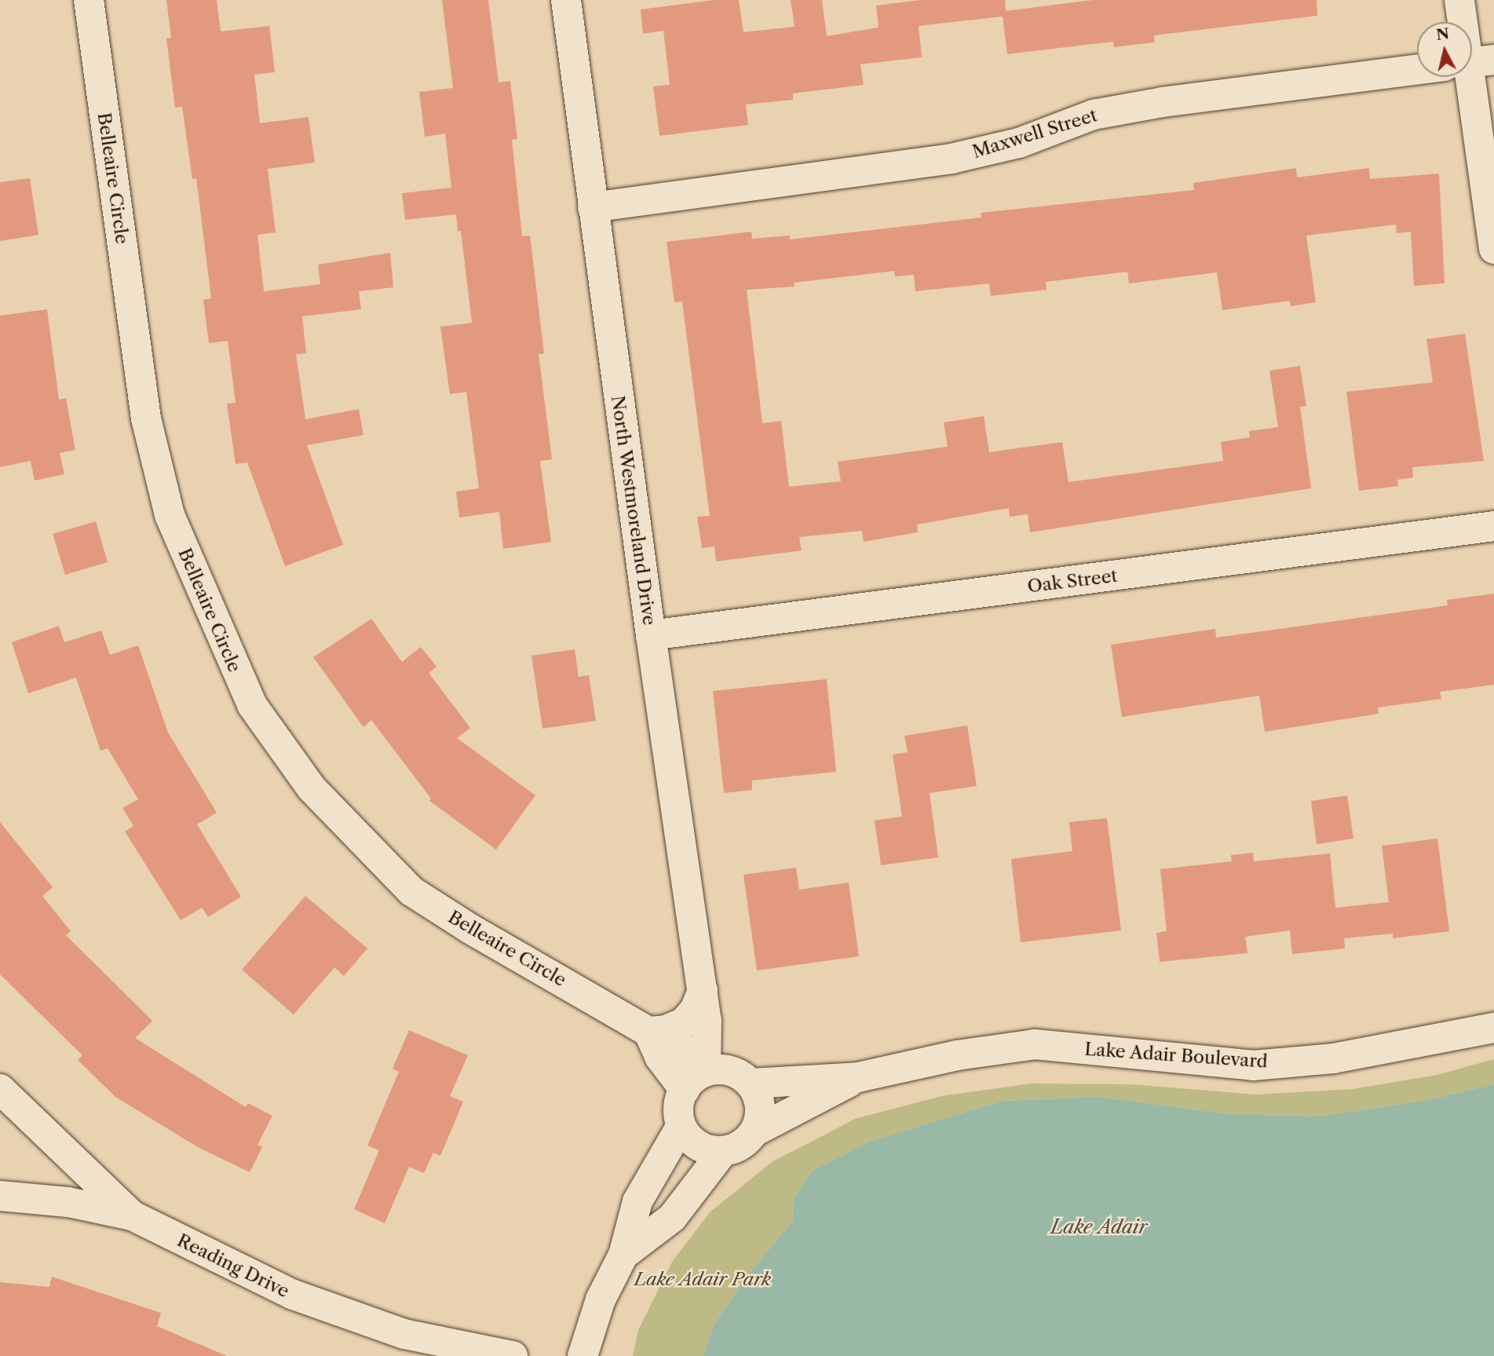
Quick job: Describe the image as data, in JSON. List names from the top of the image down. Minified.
{"streets":{"street":["Maxwell Street","Belleaire Circle","North Westmoreland Drive","Oak Street","Lake Adair Boulevard","Reading Drive"]},"crossings":[["Maxwell Street","North Westmoreland Drive"],["North Westmoreland Drive","Oak Street"],["North Westmoreland Drive","Lake Adair Boulevard"]],"water":["Lake Adair"],"parks":["Lake Adair Park"],"north":"top"}
